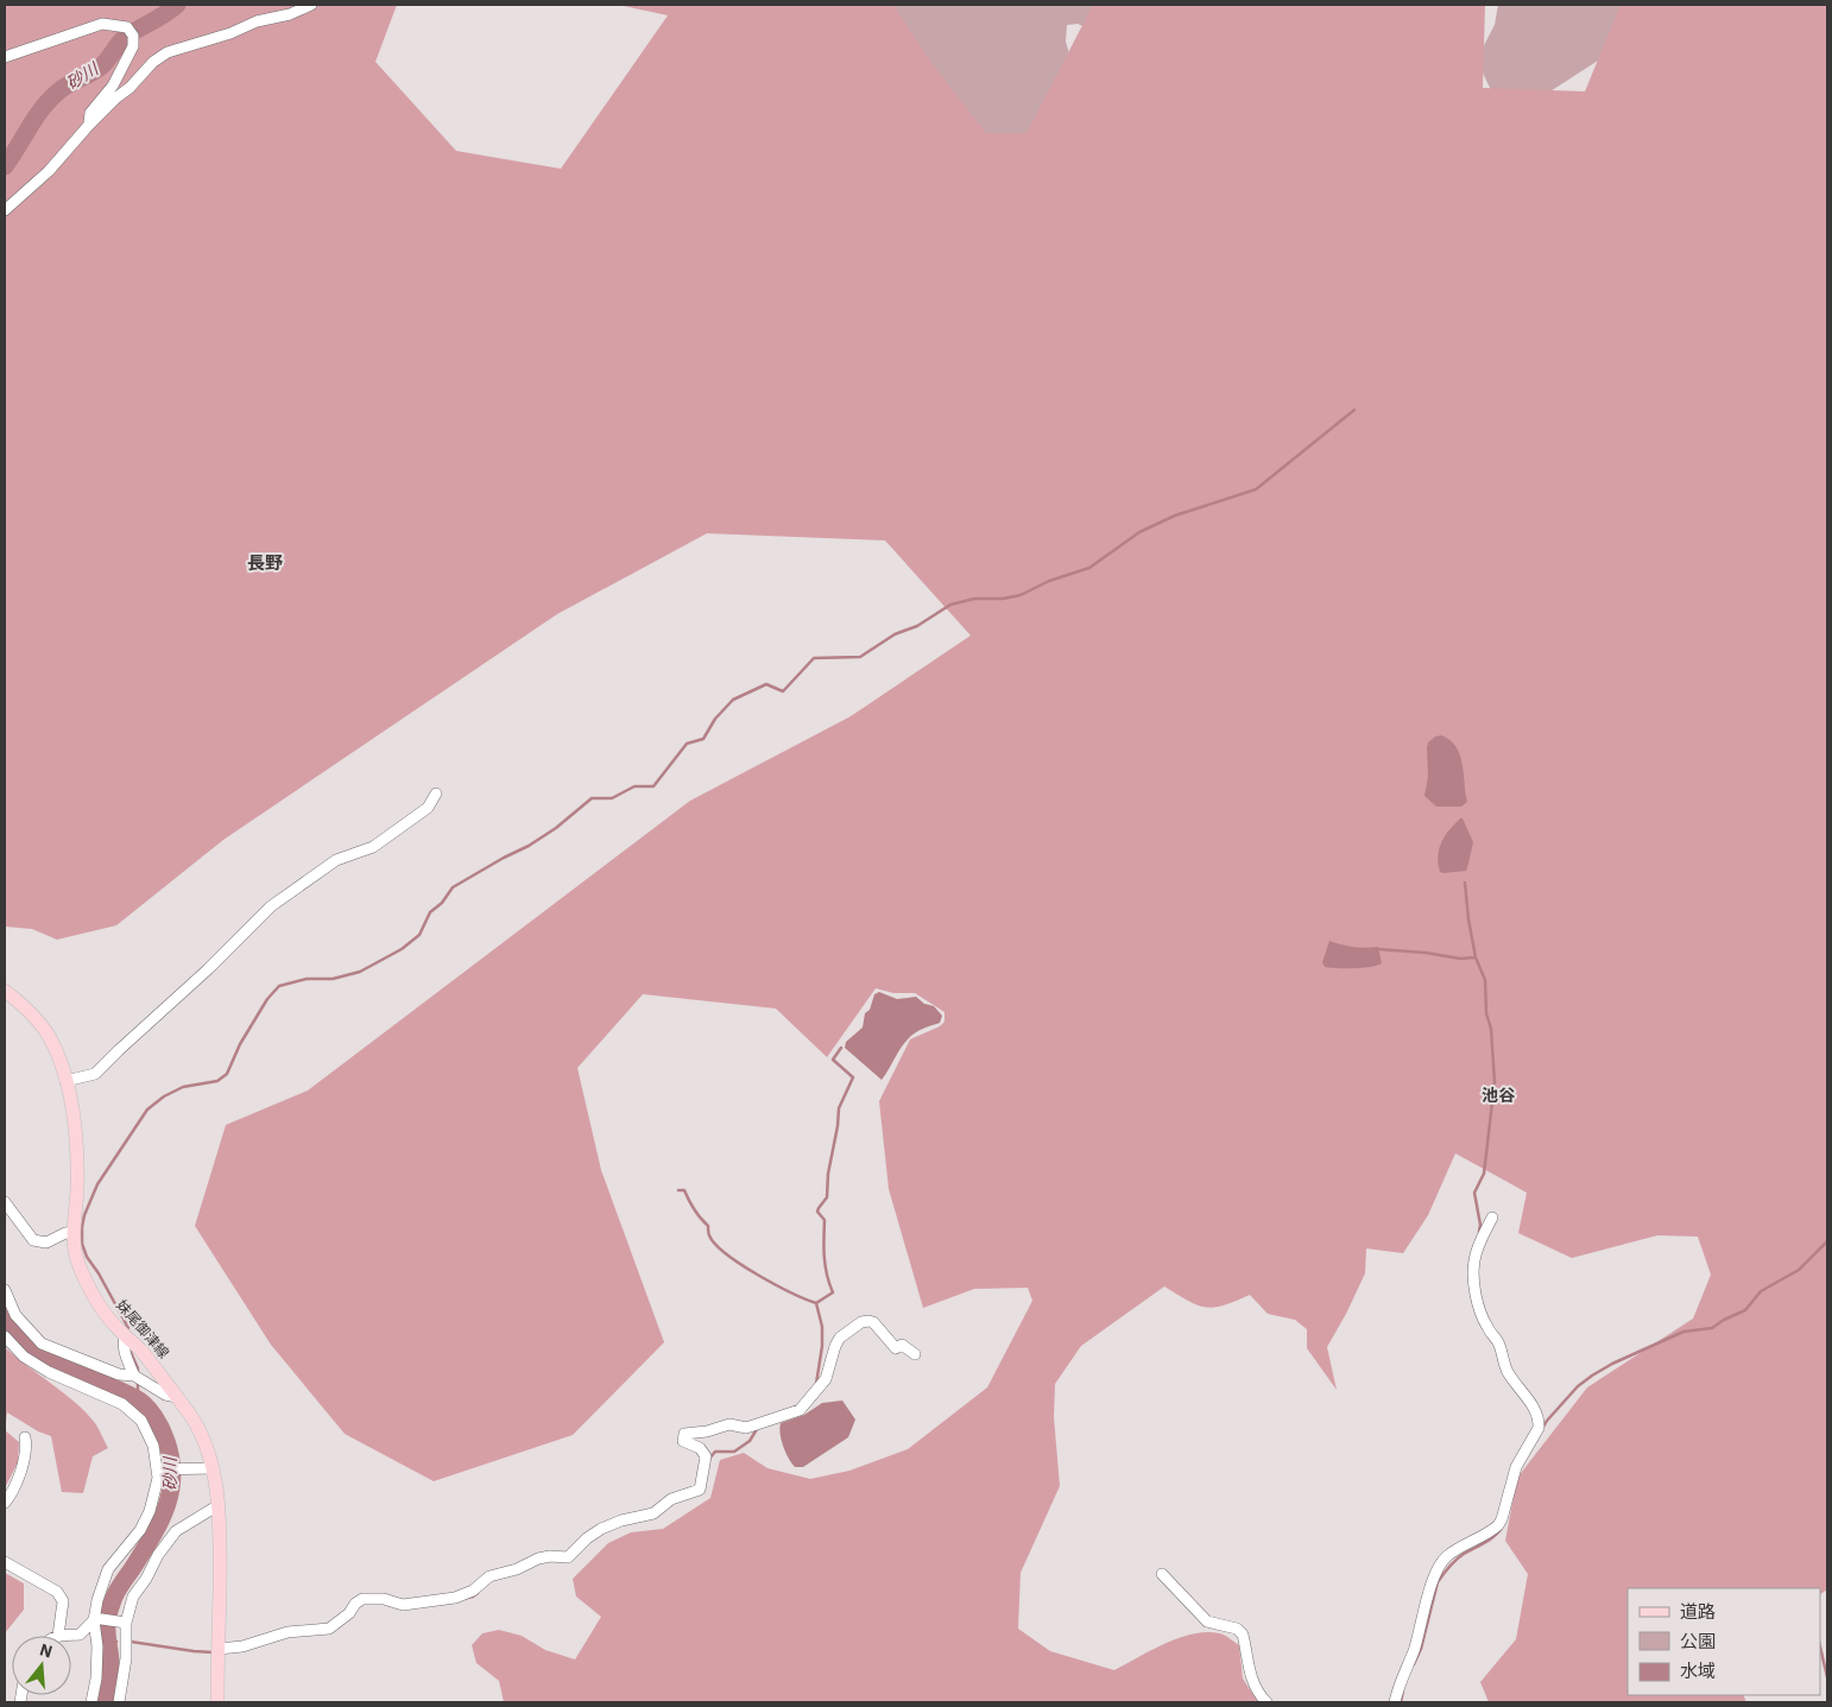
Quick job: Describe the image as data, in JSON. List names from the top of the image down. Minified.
{"streets":{"main road":["妹尾御津線"]},"districts":["長野","池谷"],"water":["砂川"],"legend":["道路","公園","水域"],"north":"top"}
